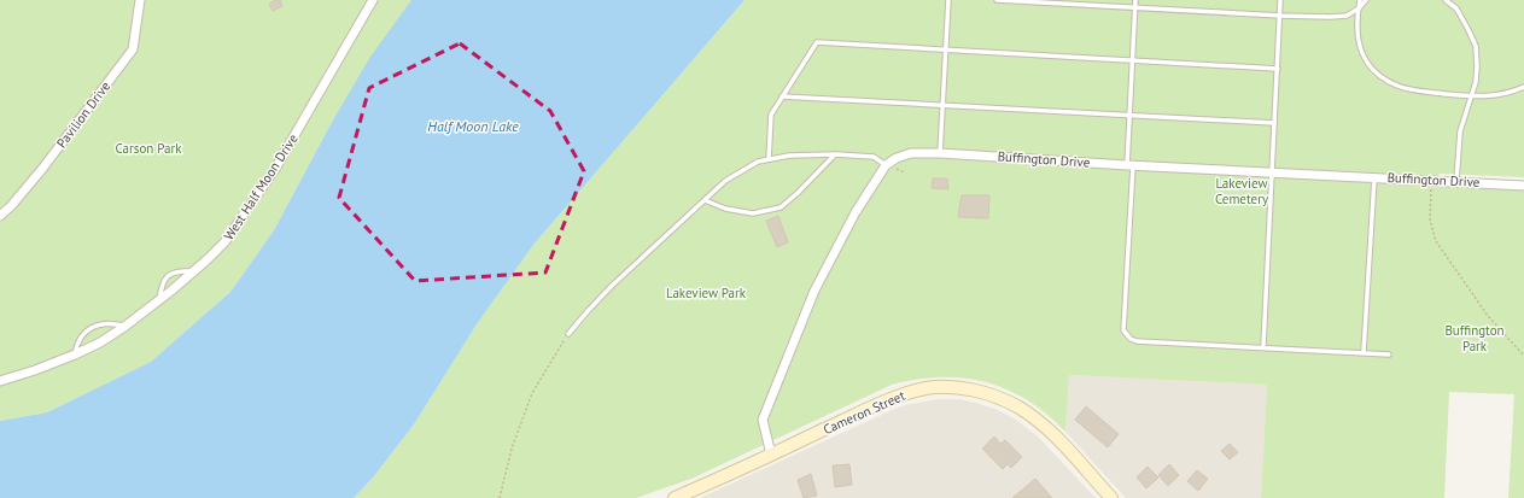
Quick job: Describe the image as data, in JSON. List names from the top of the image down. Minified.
{"streets":{"main road":["Cameron Street"],"street":["Pavilion Drive","Buffington Drive","West Half Moon Drive"]},"crossings":[["Buffington Drive","Cameron Street"]],"water":["Half Moon Lake"],"parks":["Carson Park","Lakeview Cemetery","Lakeview Park","Buffington Park"]}
